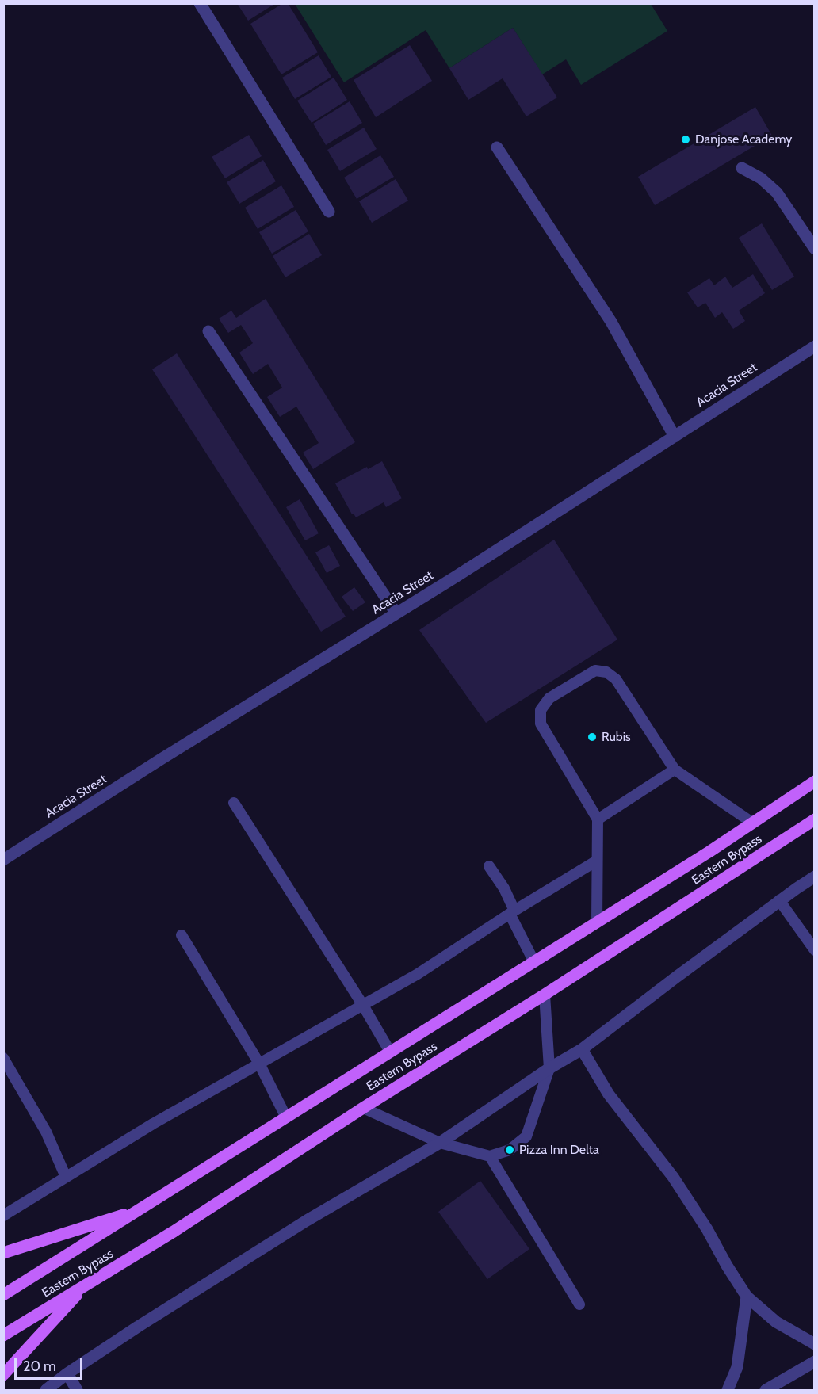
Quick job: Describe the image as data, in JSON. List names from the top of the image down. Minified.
{"streets":{"main road":["Eastern Bypass"],"street":["Acacia Street"]},"places":["Danjose Academy","Rubis","Pizza Inn Delta"],"scale_bar":"20 m"}
